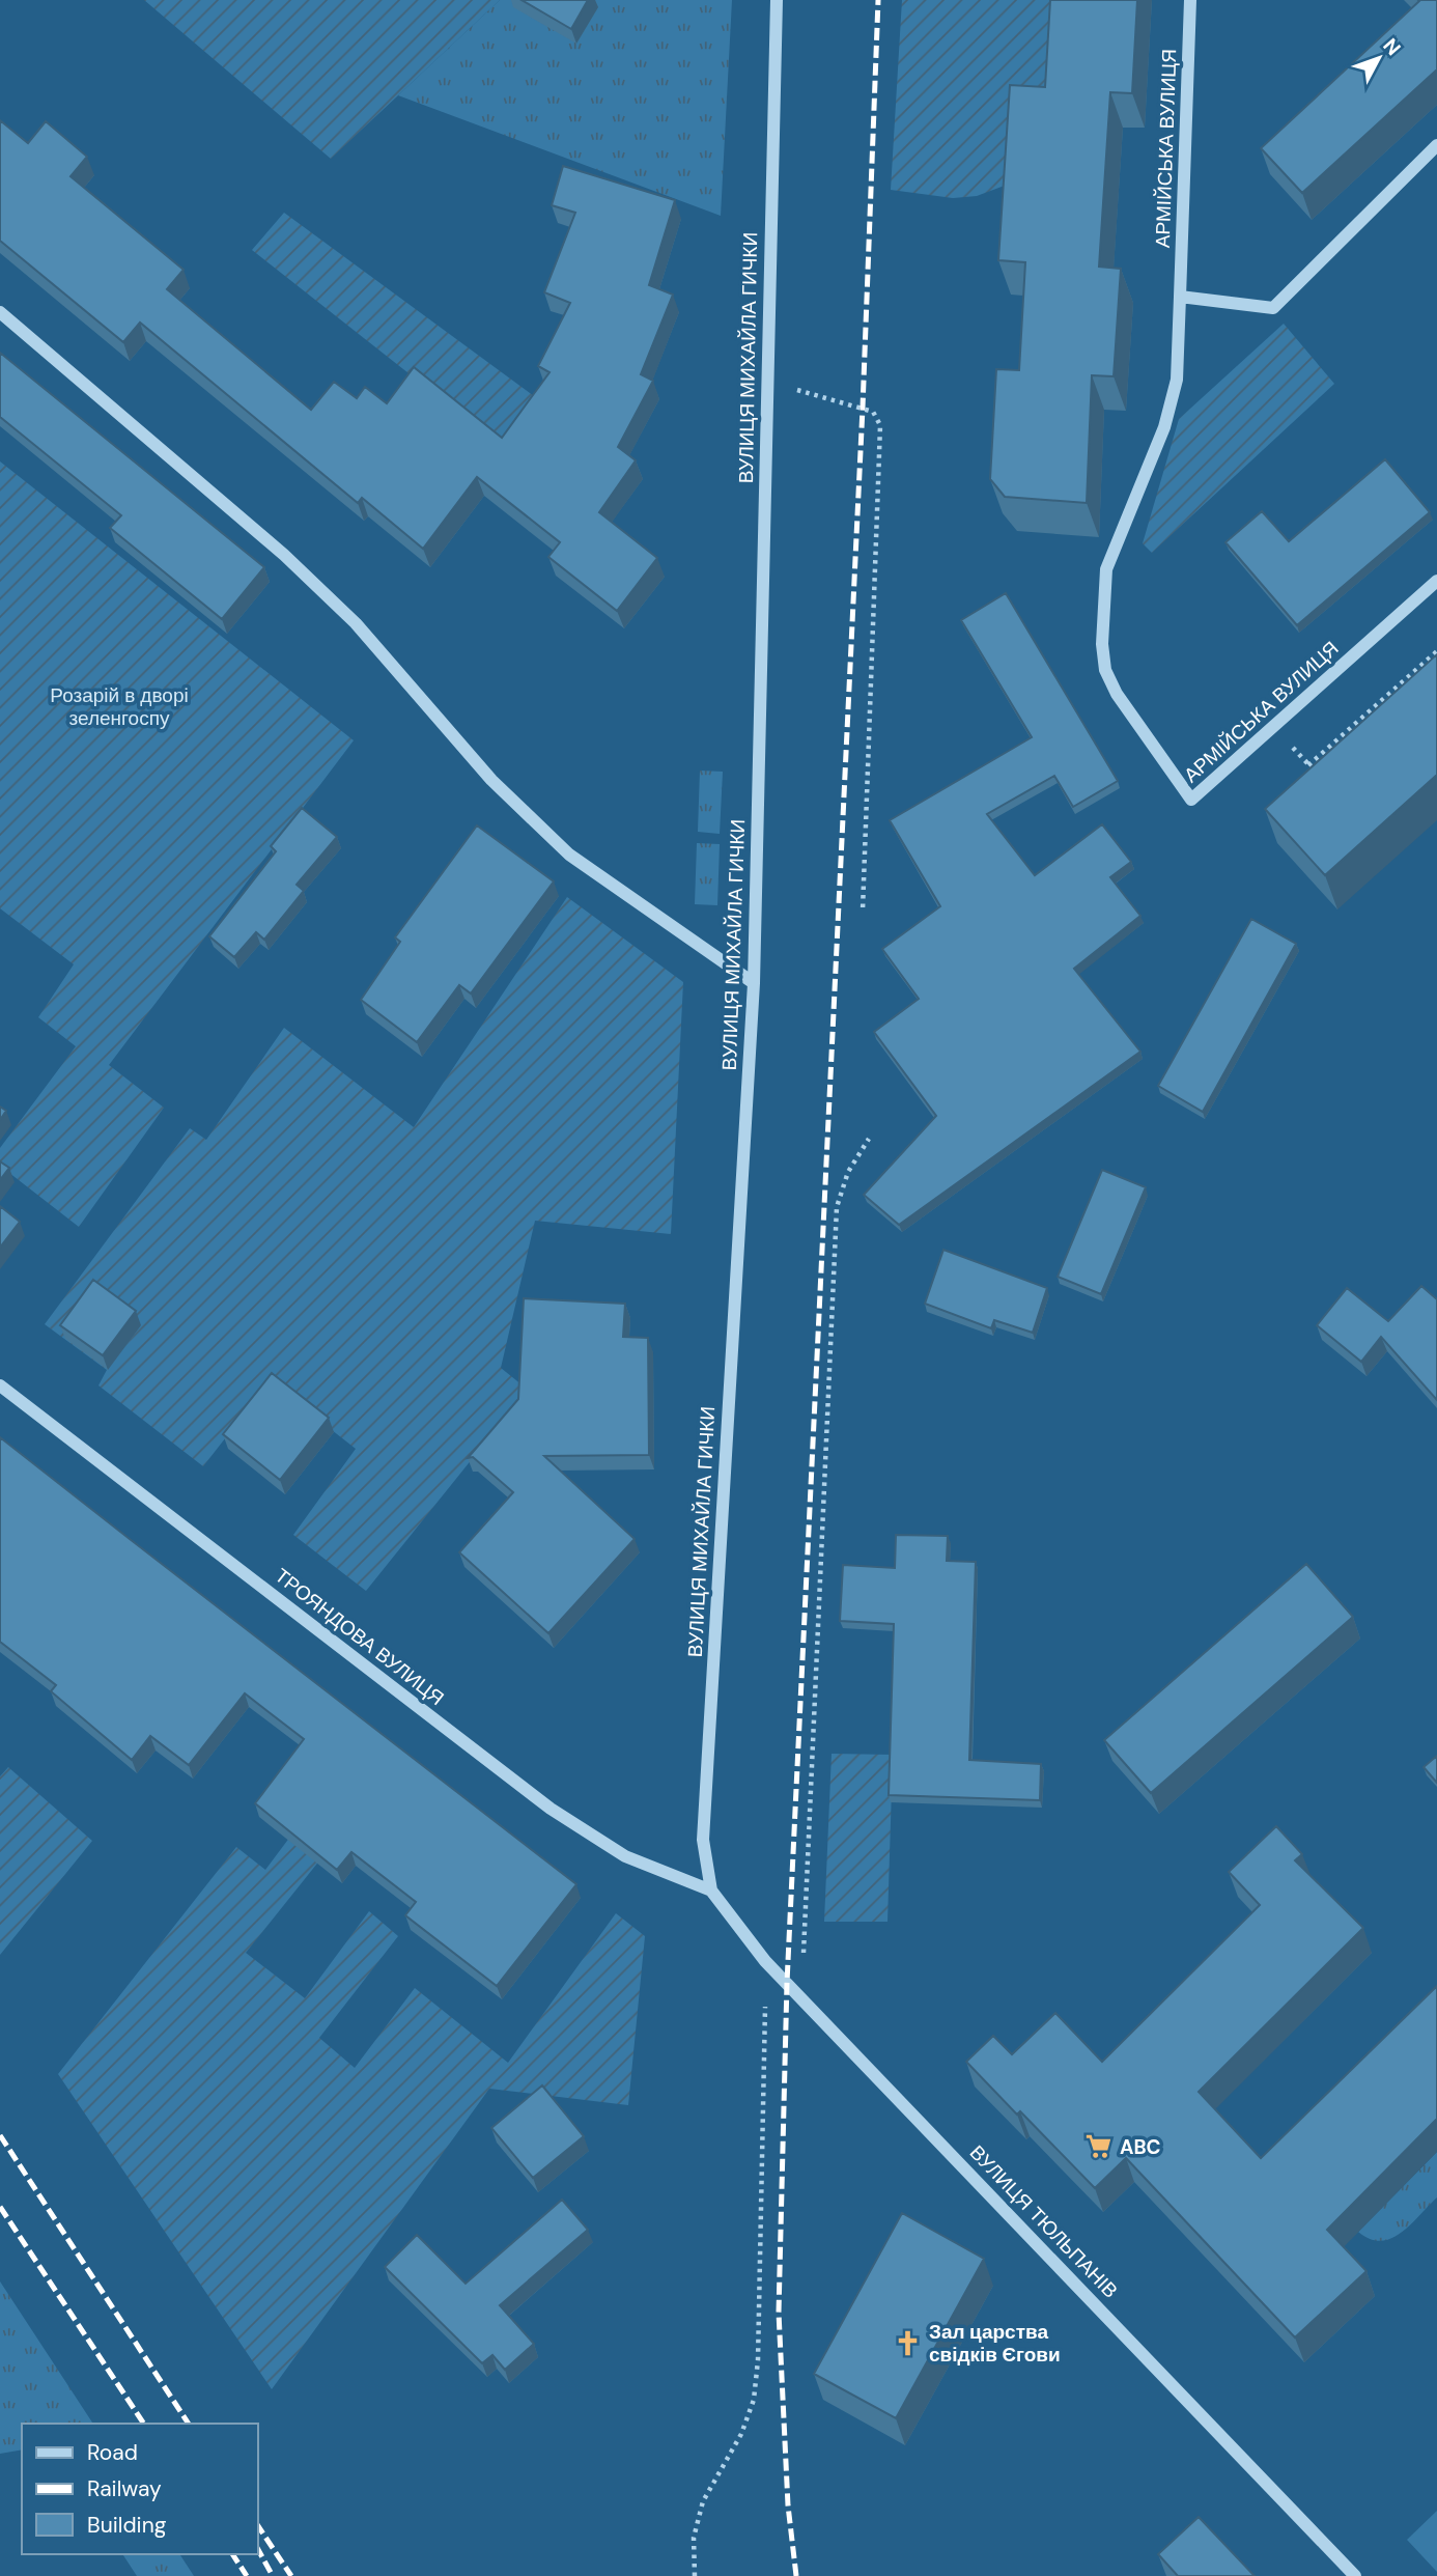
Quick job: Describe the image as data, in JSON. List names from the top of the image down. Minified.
{"streets":{"street":["АРМІЙСЬКА ВУЛИЦЯ","ВУЛИЦЯ МИХАЙЛА ГИЧКИ","ТРОЯНДОВА ВУЛИЦЯ","ВУЛИЦЯ ТЮЛЬПАНІВ"]},"crossings":[["ВУЛИЦЯ МИХАЙЛА ГИЧКИ","ТРОЯНДОВА ВУЛИЦЯ"],["ВУЛИЦЯ МИХАЙЛА ГИЧКИ","ВУЛИЦЯ ТЮЛЬПАНІВ"],["ТРОЯНДОВА ВУЛИЦЯ","ВУЛИЦЯ ТЮЛЬПАНІВ"]],"parks":["Розарій в дворі зеленгоспу"],"places":{"supermarket":["ABC"],"church":["Зал царства свідків Єгови"]},"legend":["Road","Railway","Building"],"north":"top right"}
